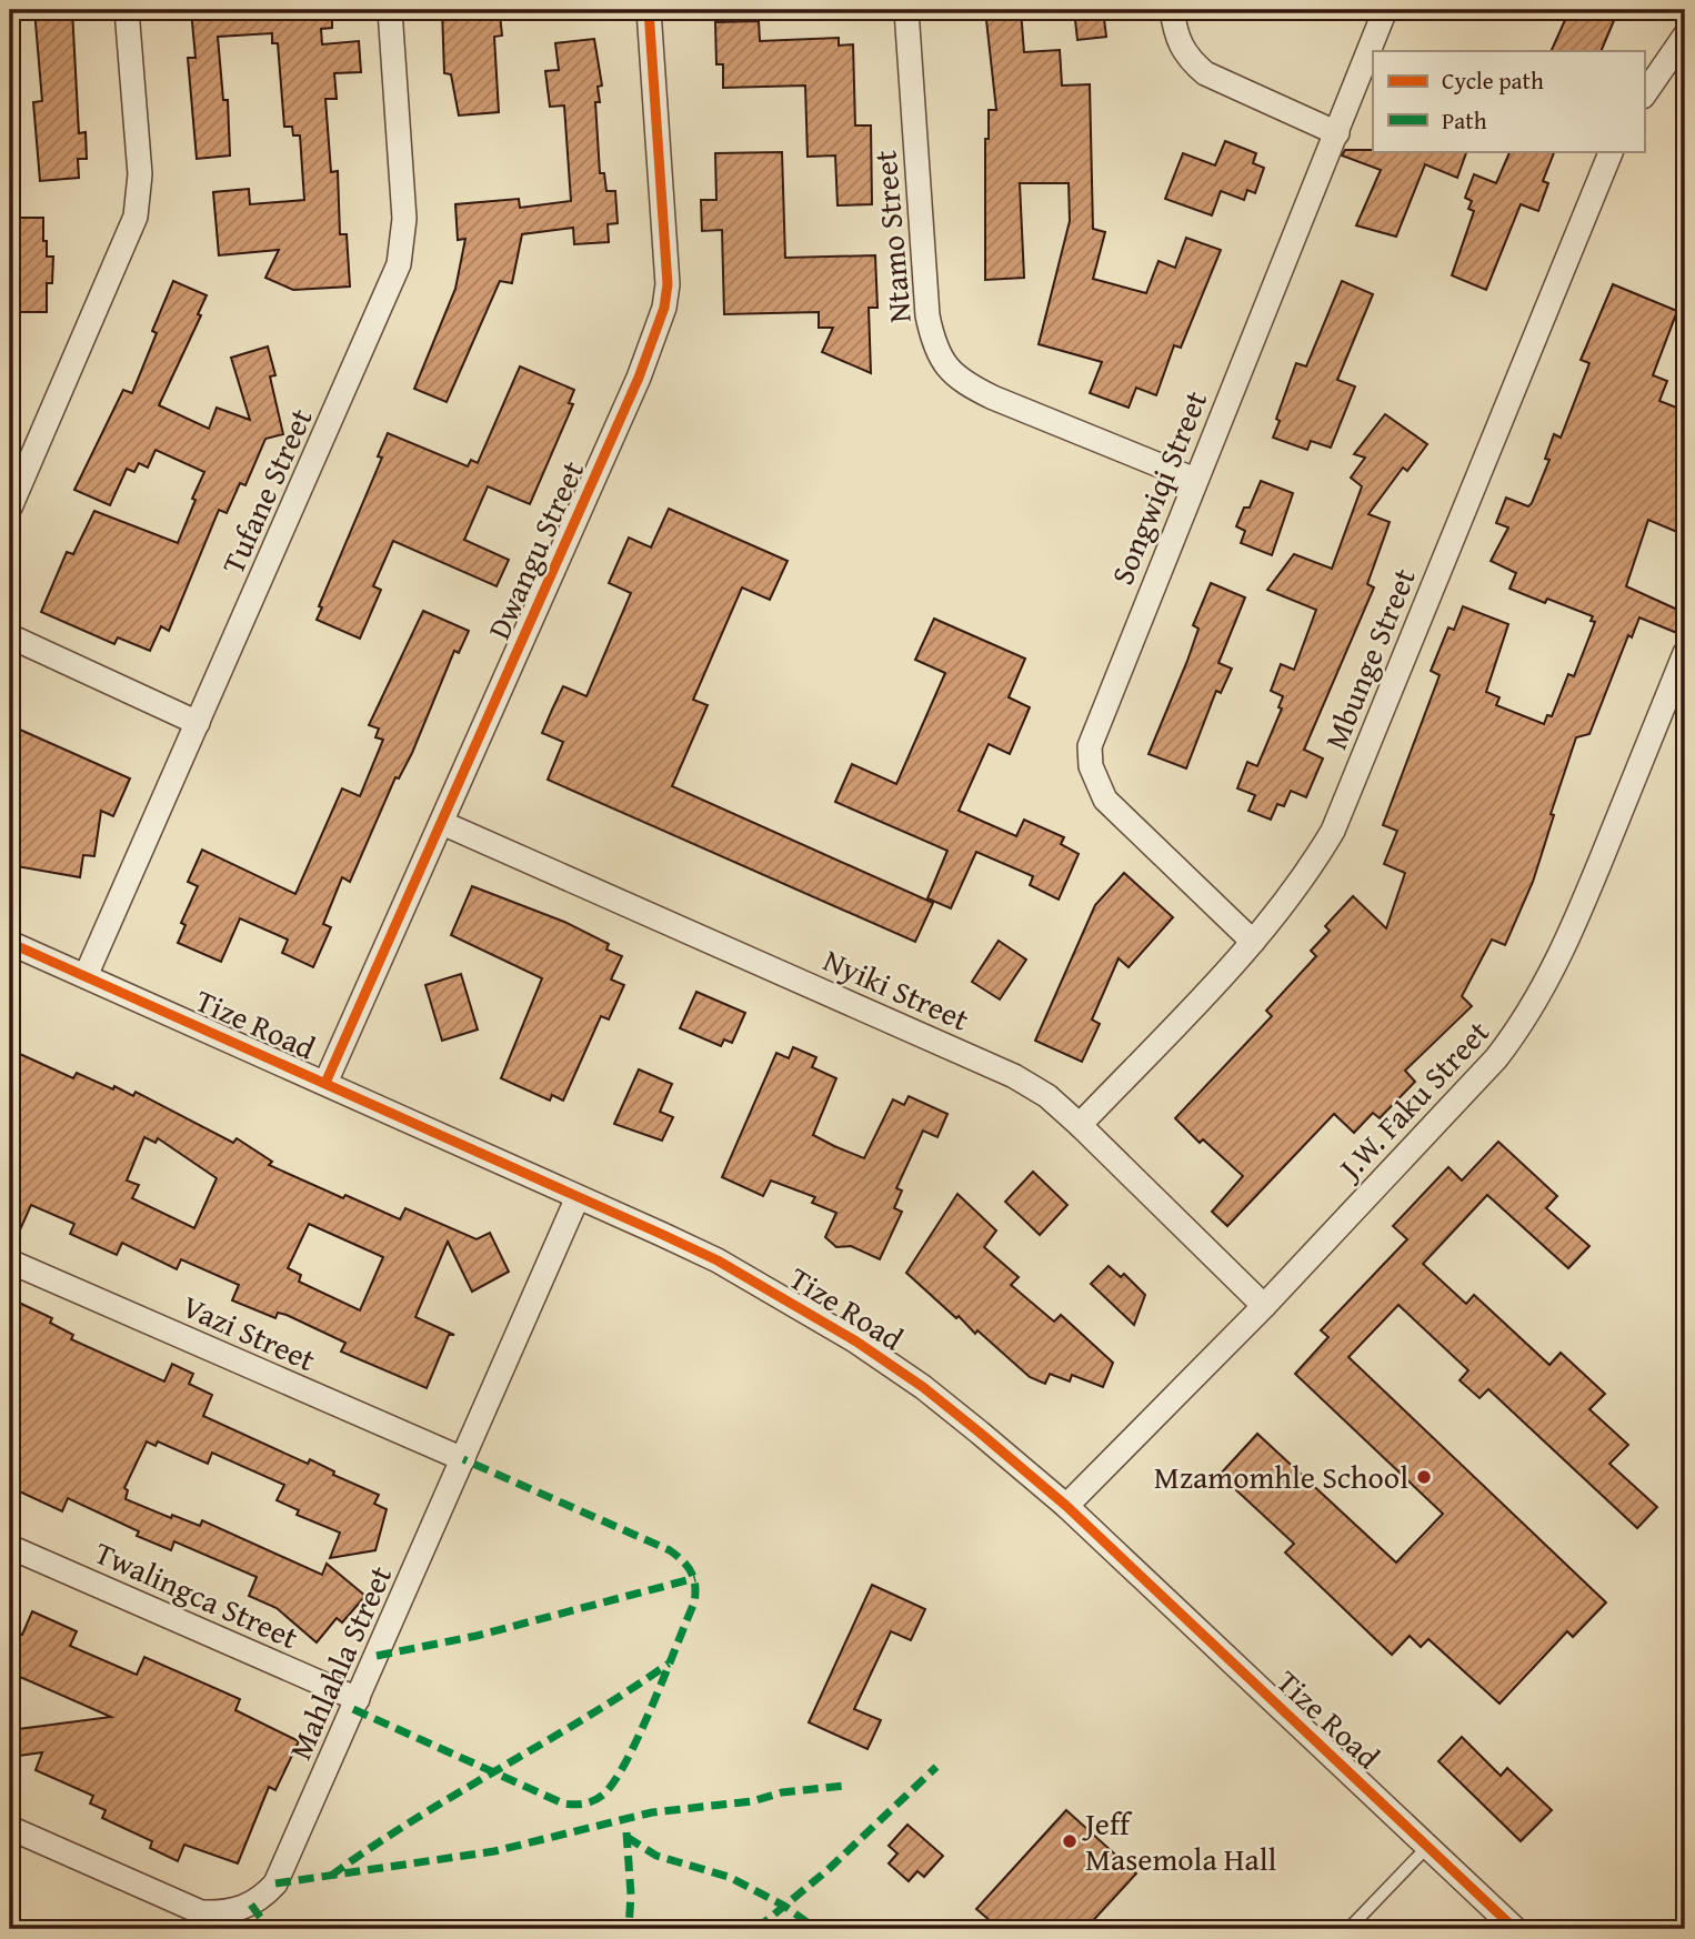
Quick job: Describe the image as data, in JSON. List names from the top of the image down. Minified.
{"streets":{"street":["Ntamo Street","Songwiqi Street","Tufane Street","Dwangu Street","Mbunge Street","Nyiki Street","Tize Road","J.W. Faku Street","Vazi Street","Twalingca Street","Mahlahla Street"]},"crossings":[["Ntamo Street","Songwiqi Street"],["Songwiqi Street","Mbunge Street"],["Tufane Street","Tize Road"],["Dwangu Street","Nyiki Street"],["Dwangu Street","Tize Road"],["Mbunge Street","Nyiki Street"],["Nyiki Street","J.W. Faku Street"],["Tize Road","J.W. Faku Street"],["Tize Road","Mahlahla Street"],["Vazi Street","Mahlahla Street"],["Twalingca Street","Mahlahla Street"]],"places":["Mzamomhle School","Jeff Masemola Hall"],"legend":["Cycle path","Path"]}
